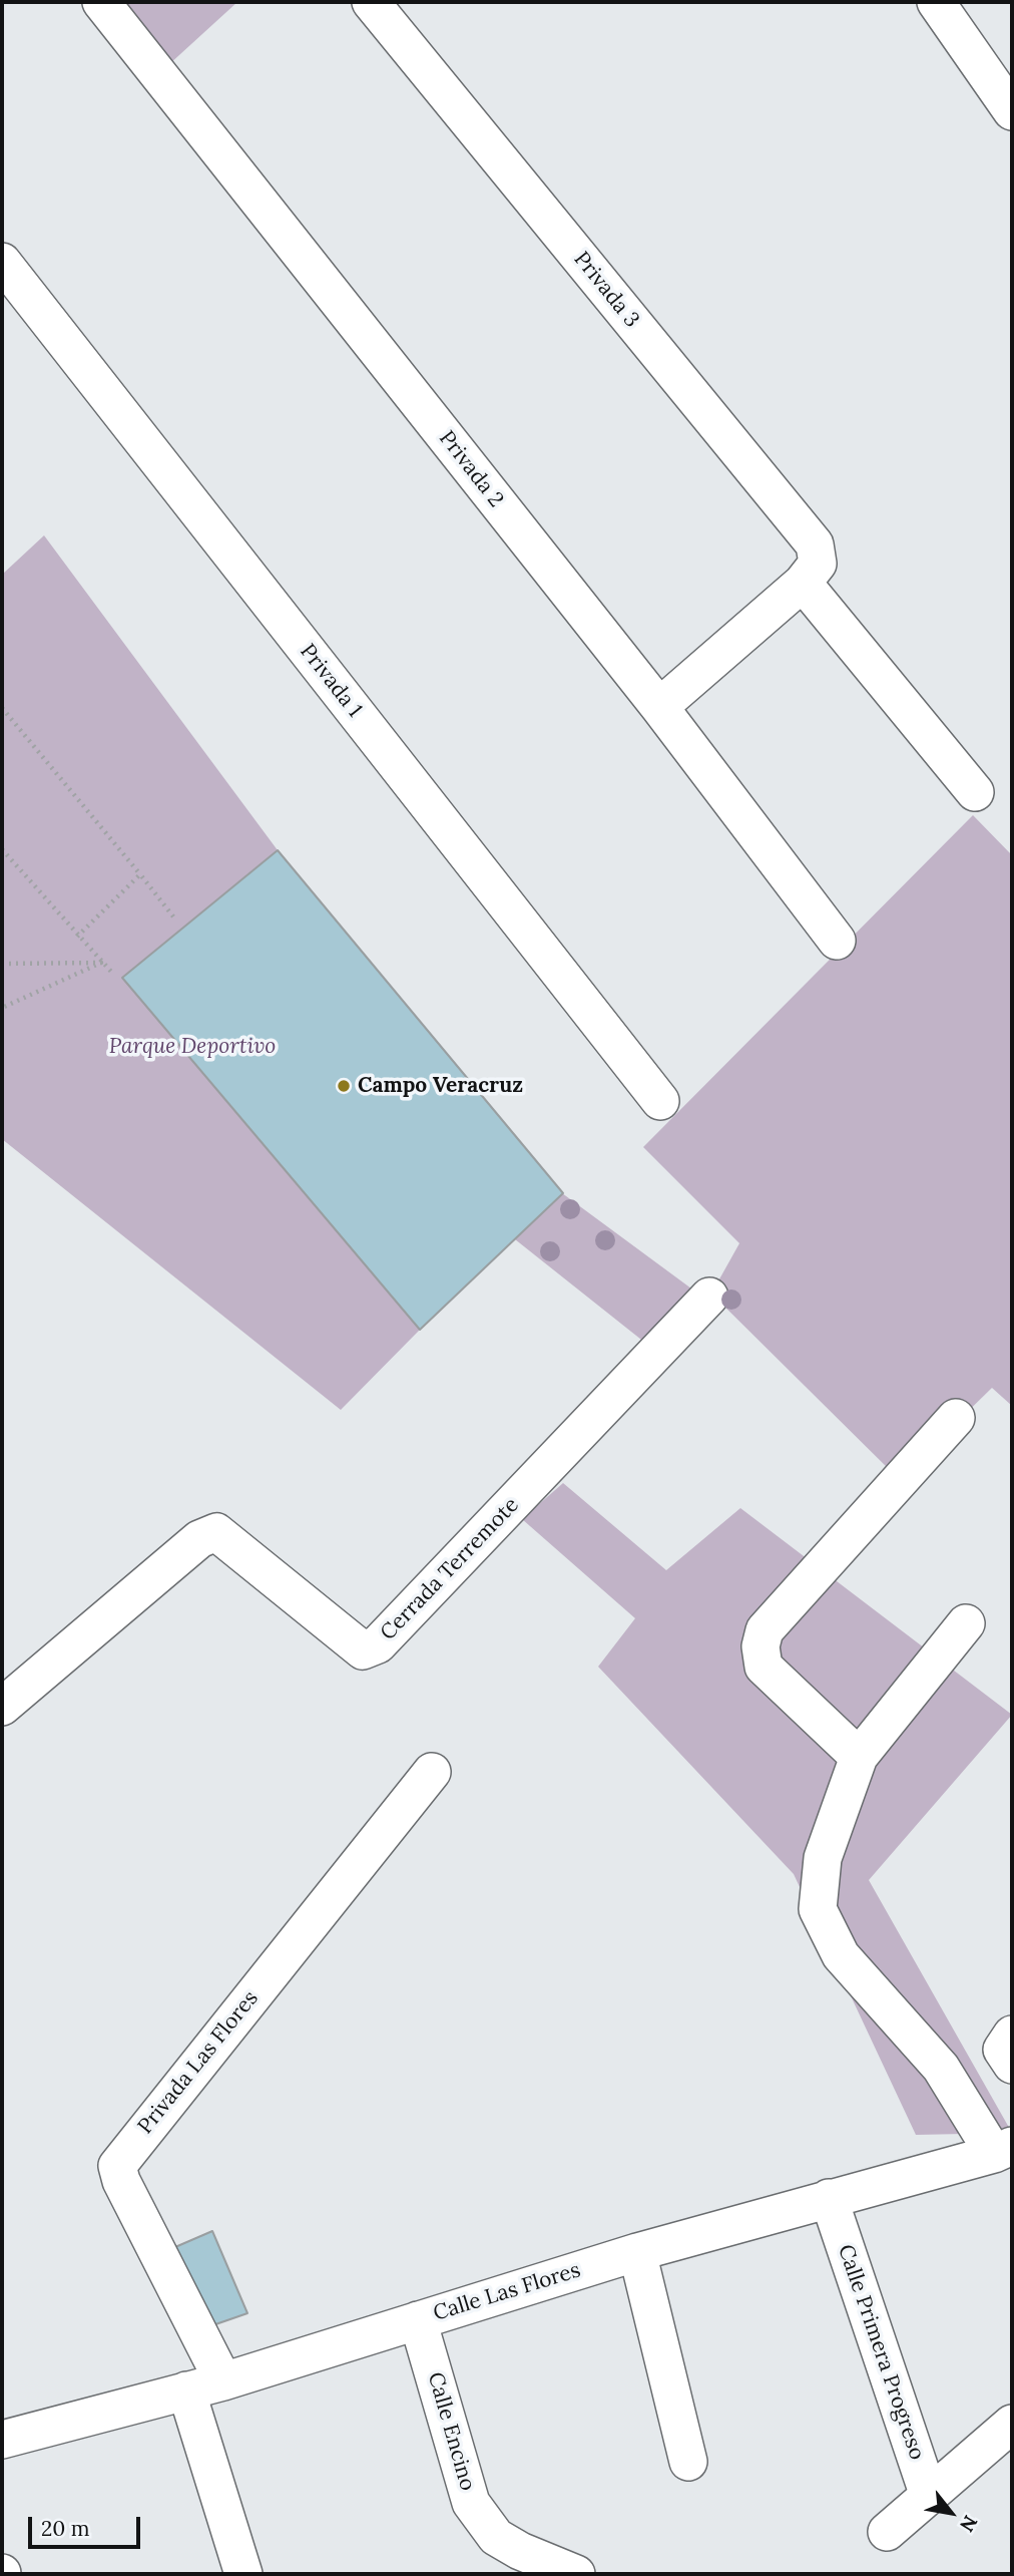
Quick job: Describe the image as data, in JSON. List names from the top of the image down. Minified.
{"streets":{"street":["Privada 3","Privada 2","Privada 1","Cerrada Terremote","Privada Las Flores","Calle Las Flores","Calle Primera Progreso","Calle Encino"]},"crossings":[["Privada 3","Privada 2"],["Privada Las Flores","Calle Las Flores"],["Calle Las Flores","Calle Primera Progreso"],["Calle Las Flores","Calle Encino"]],"parks":["Parque Deportivo"],"places":["Campo Veracruz"],"scale_bar":"20 m","north":"bottom right"}
